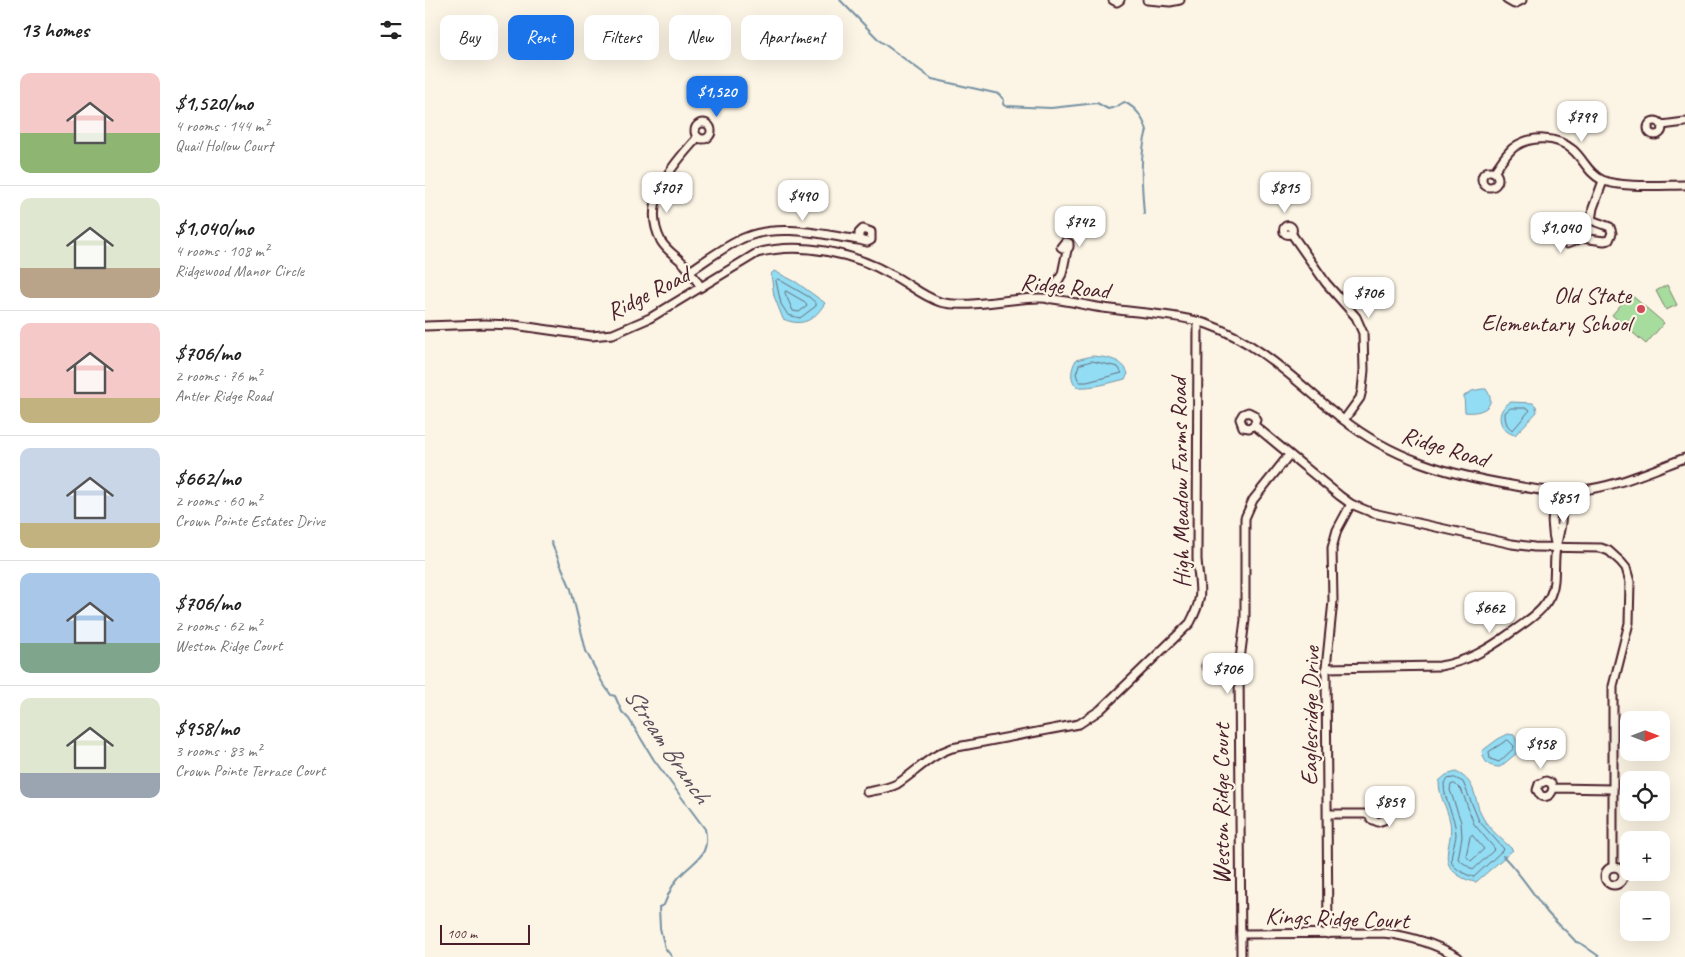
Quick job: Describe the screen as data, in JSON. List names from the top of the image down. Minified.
{"streets":{"street":["Ridge Road","High Meadow Farms Road","Eaglesridge Drive","Weston Ridge Court","Kings Ridge Court"]},"crossings":[["Ridge Road","High Meadow Farms Road"],["Eaglesridge Drive","Kings Ridge Court"],["Weston Ridge Court","Kings Ridge Court"]],"water":["Stream Branch"],"places":["Old State Elementary School"],"scale_bar":"100 m","north":"right","page":{"heading":"13 homes","chip":["Buy","Rent","Filters","New","Apartment"],"list":[{"name":"$1,520/mo","note":"4 rooms · 144 m² · Quail Hollow Court"},{"name":"$1,040/mo","note":"4 rooms · 108 m² · Ridgewood Manor Circle"},{"name":"$706/mo","note":"2 rooms · 76 m² · Antler Ridge Road"},{"name":"$662/mo","note":"2 rooms · 60 m² · Crown Pointe Estates Drive"},{"name":"$706/mo","note":"2 rooms · 62 m² · Weston Ridge Court"},{"name":"$958/mo","note":"3 rooms · 83 m² · Crown Pointe Terrace Court"}],"price":["$1,520","$799","$707","$815","$490","$742","$1,040","$706","$851","$662","$706","$958","$859"],"map_buttons":["+","−"],"scale":"100 m"}}
